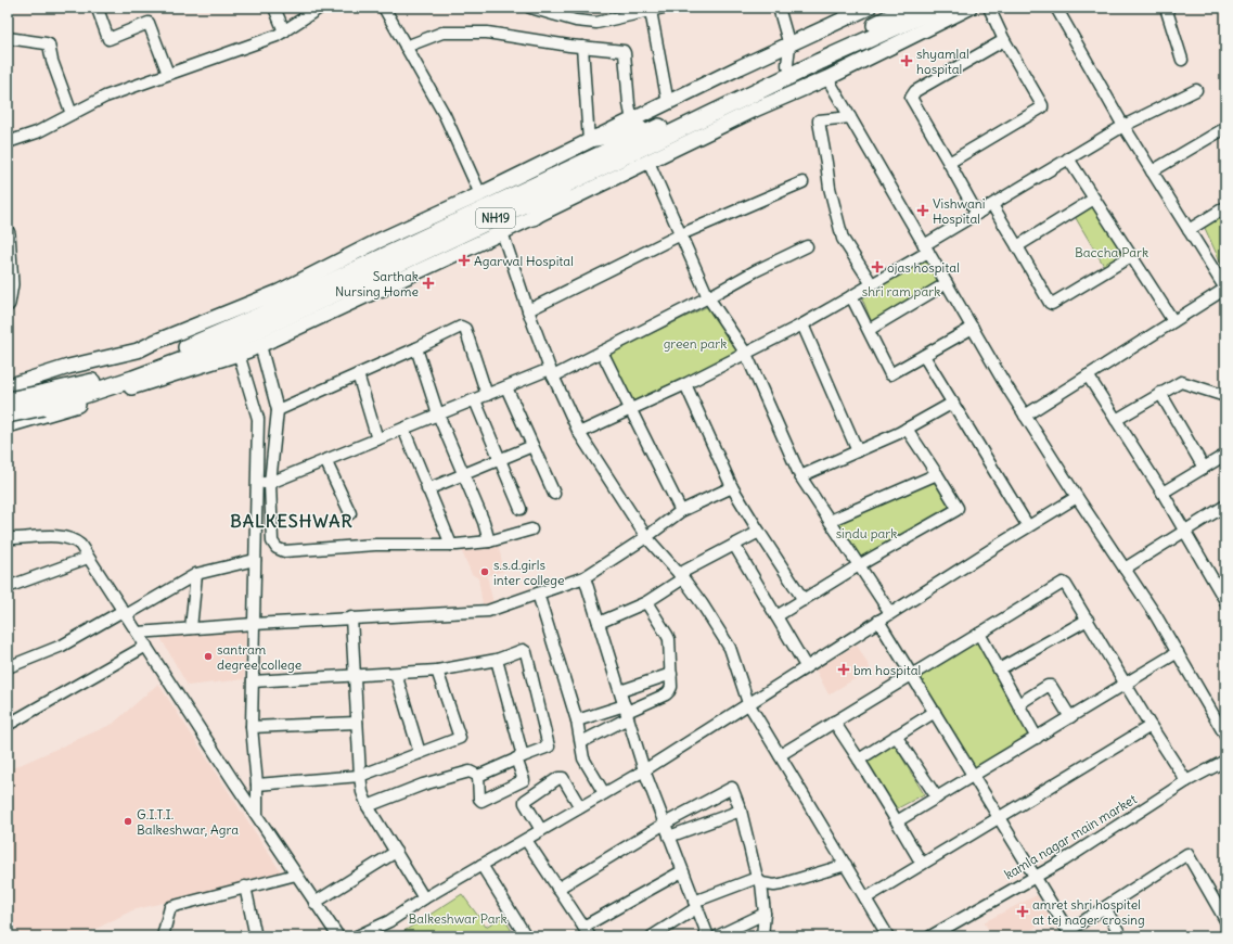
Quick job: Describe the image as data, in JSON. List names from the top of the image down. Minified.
{"streets":{"highway":["NH19"],"street":["kamla nagar main market"]},"districts":["BALKESHWAR"],"parks":["Baccha Park","shri ram park","green park","sindu park","Balkeshwar Park"],"places":{"health":["shyamlal hospital","Vishwani Hospital","Agarwal Hospital","ojas hospital","Sarthak Nursing Home","bm hospital","amret shri hospitel at tej nager crosing"],"other":["s.s.d.girls inter college","santram degree college","G.I.T.I. Balkeshwar, Agra"]}}
